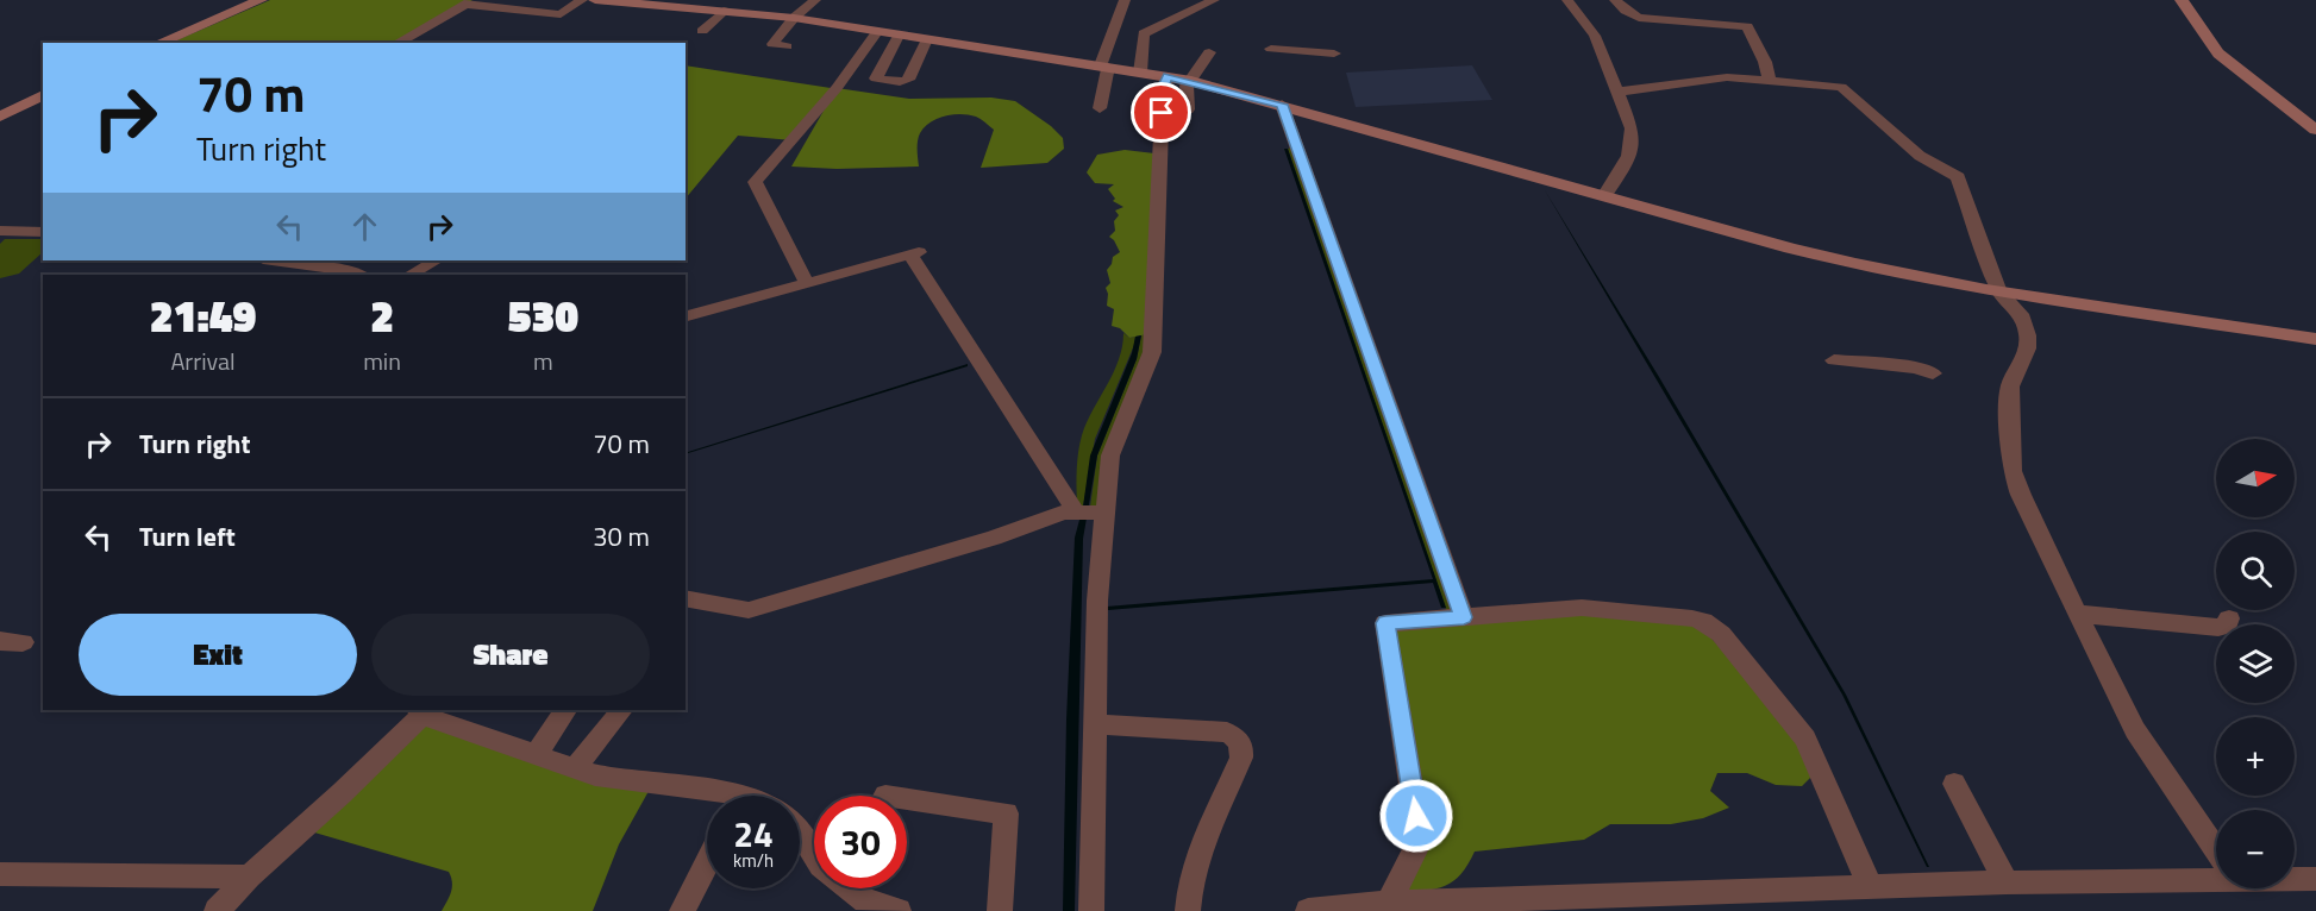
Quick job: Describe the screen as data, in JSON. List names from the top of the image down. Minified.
{"north":"right","page":{"turn":["70 m","Turn right"],"eta":["21:49","Arrival","2","min","530","m"],"list":[{"name":"Turn right","value":"70 m"},{"name":"Turn left","value":"30 m"}],"map_buttons":["+","−"],"buttons":["Exit","Share"],"speed":"24 km/h","limit":"30"}}
